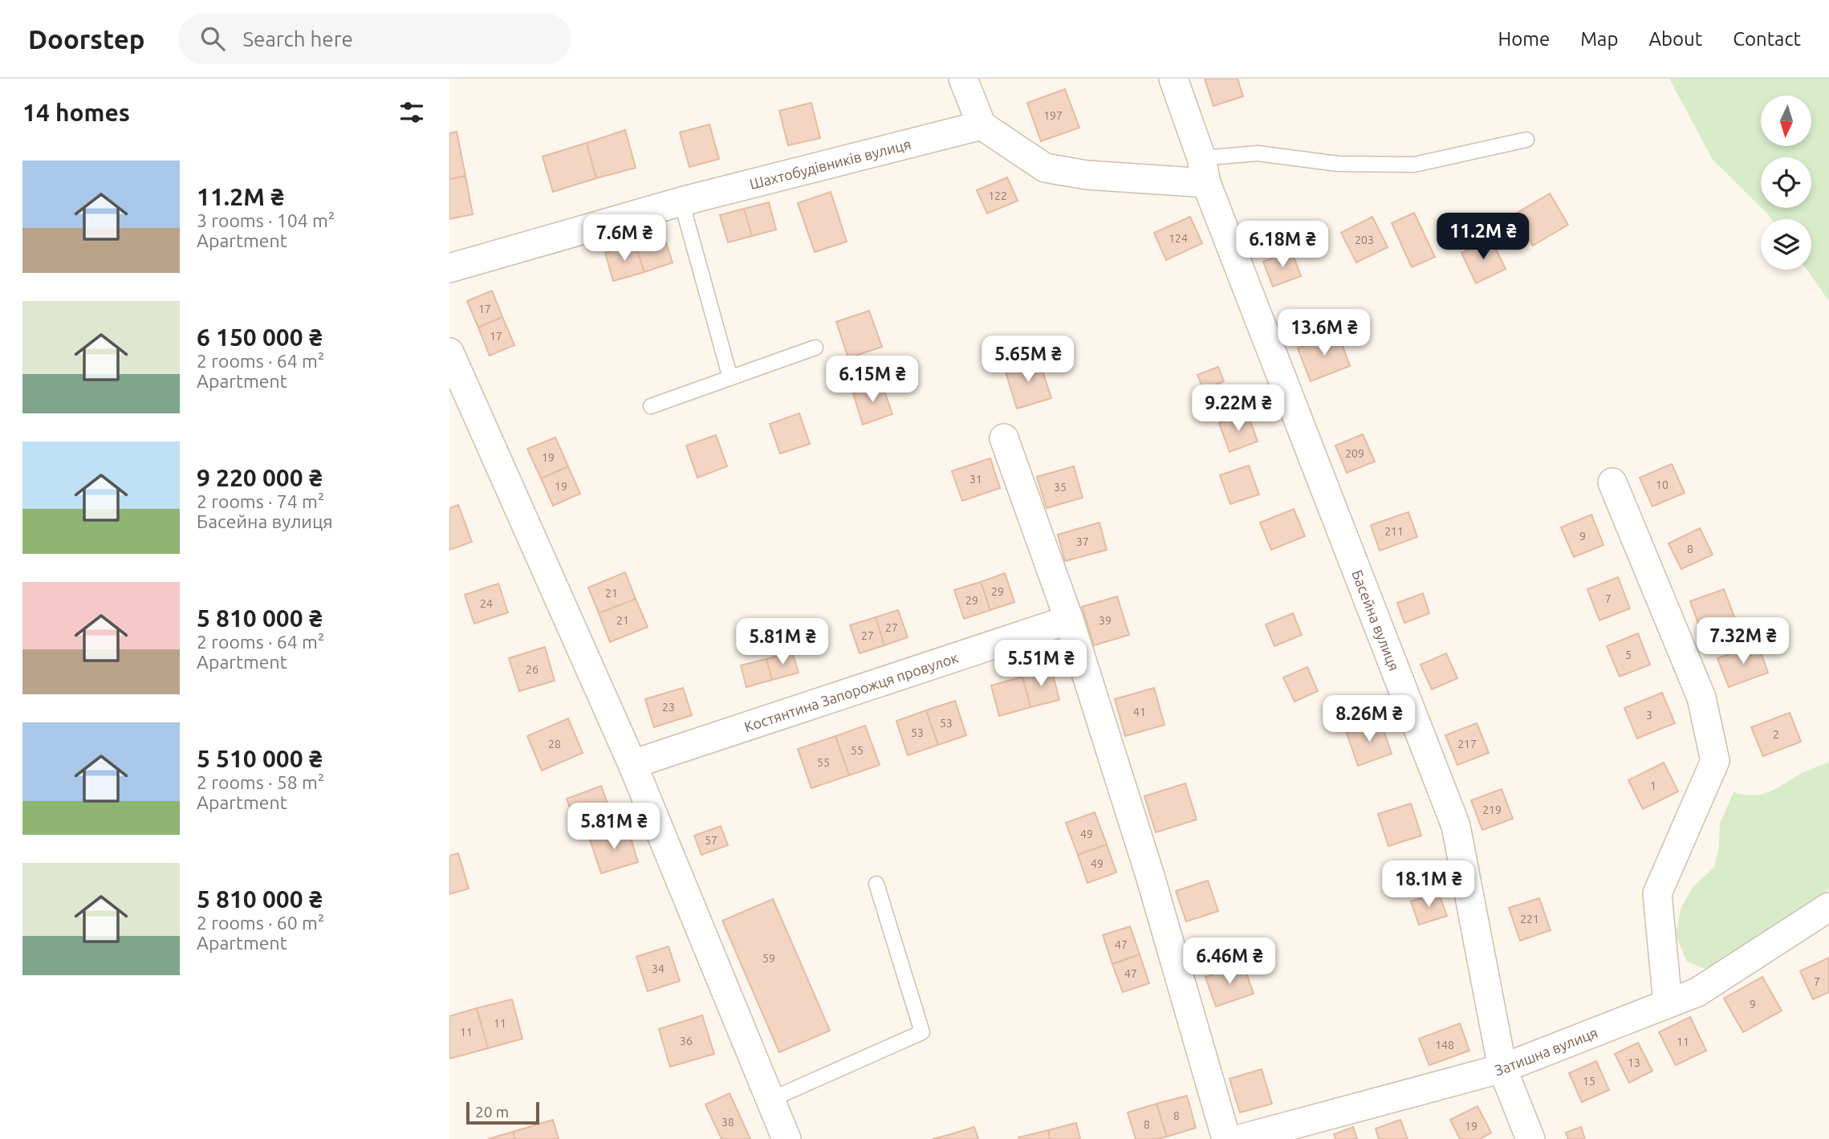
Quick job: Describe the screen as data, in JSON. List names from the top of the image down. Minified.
{"streets":{"street":["Шахтобудівників вулиця","Басейна вулиця","Костянтина Запорожця провулок","Затишна вулиця"]},"crossings":[["Басейна вулиця","Затишна вулиця"]],"house_numbers":["197","122","124","203","17","17","209","19","31","10","19","35","211","9","37","8","29","21","7","29","24","21","39","27","27","5","26","23","41","3","53","53","2","28","217","55","55","1","219","49","57","49","221","47","59","34","47","7","9","11","11","36","11","148","13","15","8","38","8","19"],"scale_bar":"20 m","north":"bottom","page":{"header":"Doorstep","search":"Search here","nav":["Home","Map","About","Contact"],"heading":"14 homes","list":[{"name":"11.2M ₴","note":"3 rooms · 104 m² · Apartment"},{"name":"6 150 000 ₴","note":"2 rooms · 64 m² · Apartment"},{"name":"9 220 000 ₴","note":"2 rooms · 74 m² · Басейна вулиця"},{"name":"5 810 000 ₴","note":"2 rooms · 64 m² · Apartment"},{"name":"5 510 000 ₴","note":"2 rooms · 58 m² · Apartment"},{"name":"5 810 000 ₴","note":"2 rooms · 60 m² · Apartment"}],"price":["11.2M ₴","7.6M ₴","6.18M ₴","13.6M ₴","5.65M ₴","6.15M ₴","9.22M ₴","7.32M ₴","5.81M ₴","5.51M ₴","8.26M ₴","5.81M ₴","18.1M ₴","6.46M ₴"],"scale":"20 m"}}
